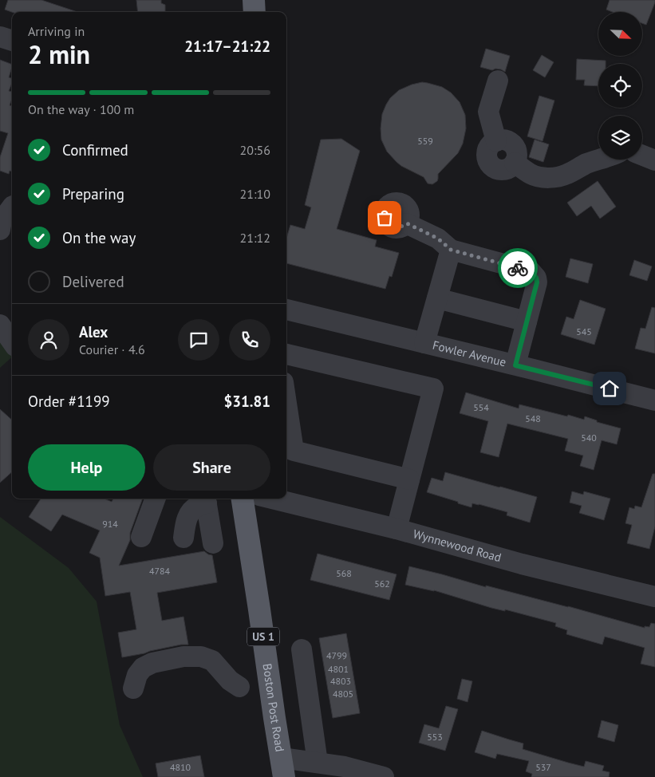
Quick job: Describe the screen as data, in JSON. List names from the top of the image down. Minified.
{"streets":{"main road":["US 1","Boston Post Road"],"street":["Fowler Avenue","Wynnewood Road"]},"house_numbers":["559","545","554","548","540","914","4784","568","562","4799","4801","4803","4805","553","4810","537"],"north":"bottom right","page":{"heading":["2 min","Arriving in","21:17–21:22"],"panel":["Alex","Courier · 4.6","Order #1199","$31.81"],"bar":"On the way · 100 m","list":[["Confirmed","20:56"],["Preparing","21:10"],["On the way","21:12"],"Delivered"],"buttons":["Help","Share"]}}
